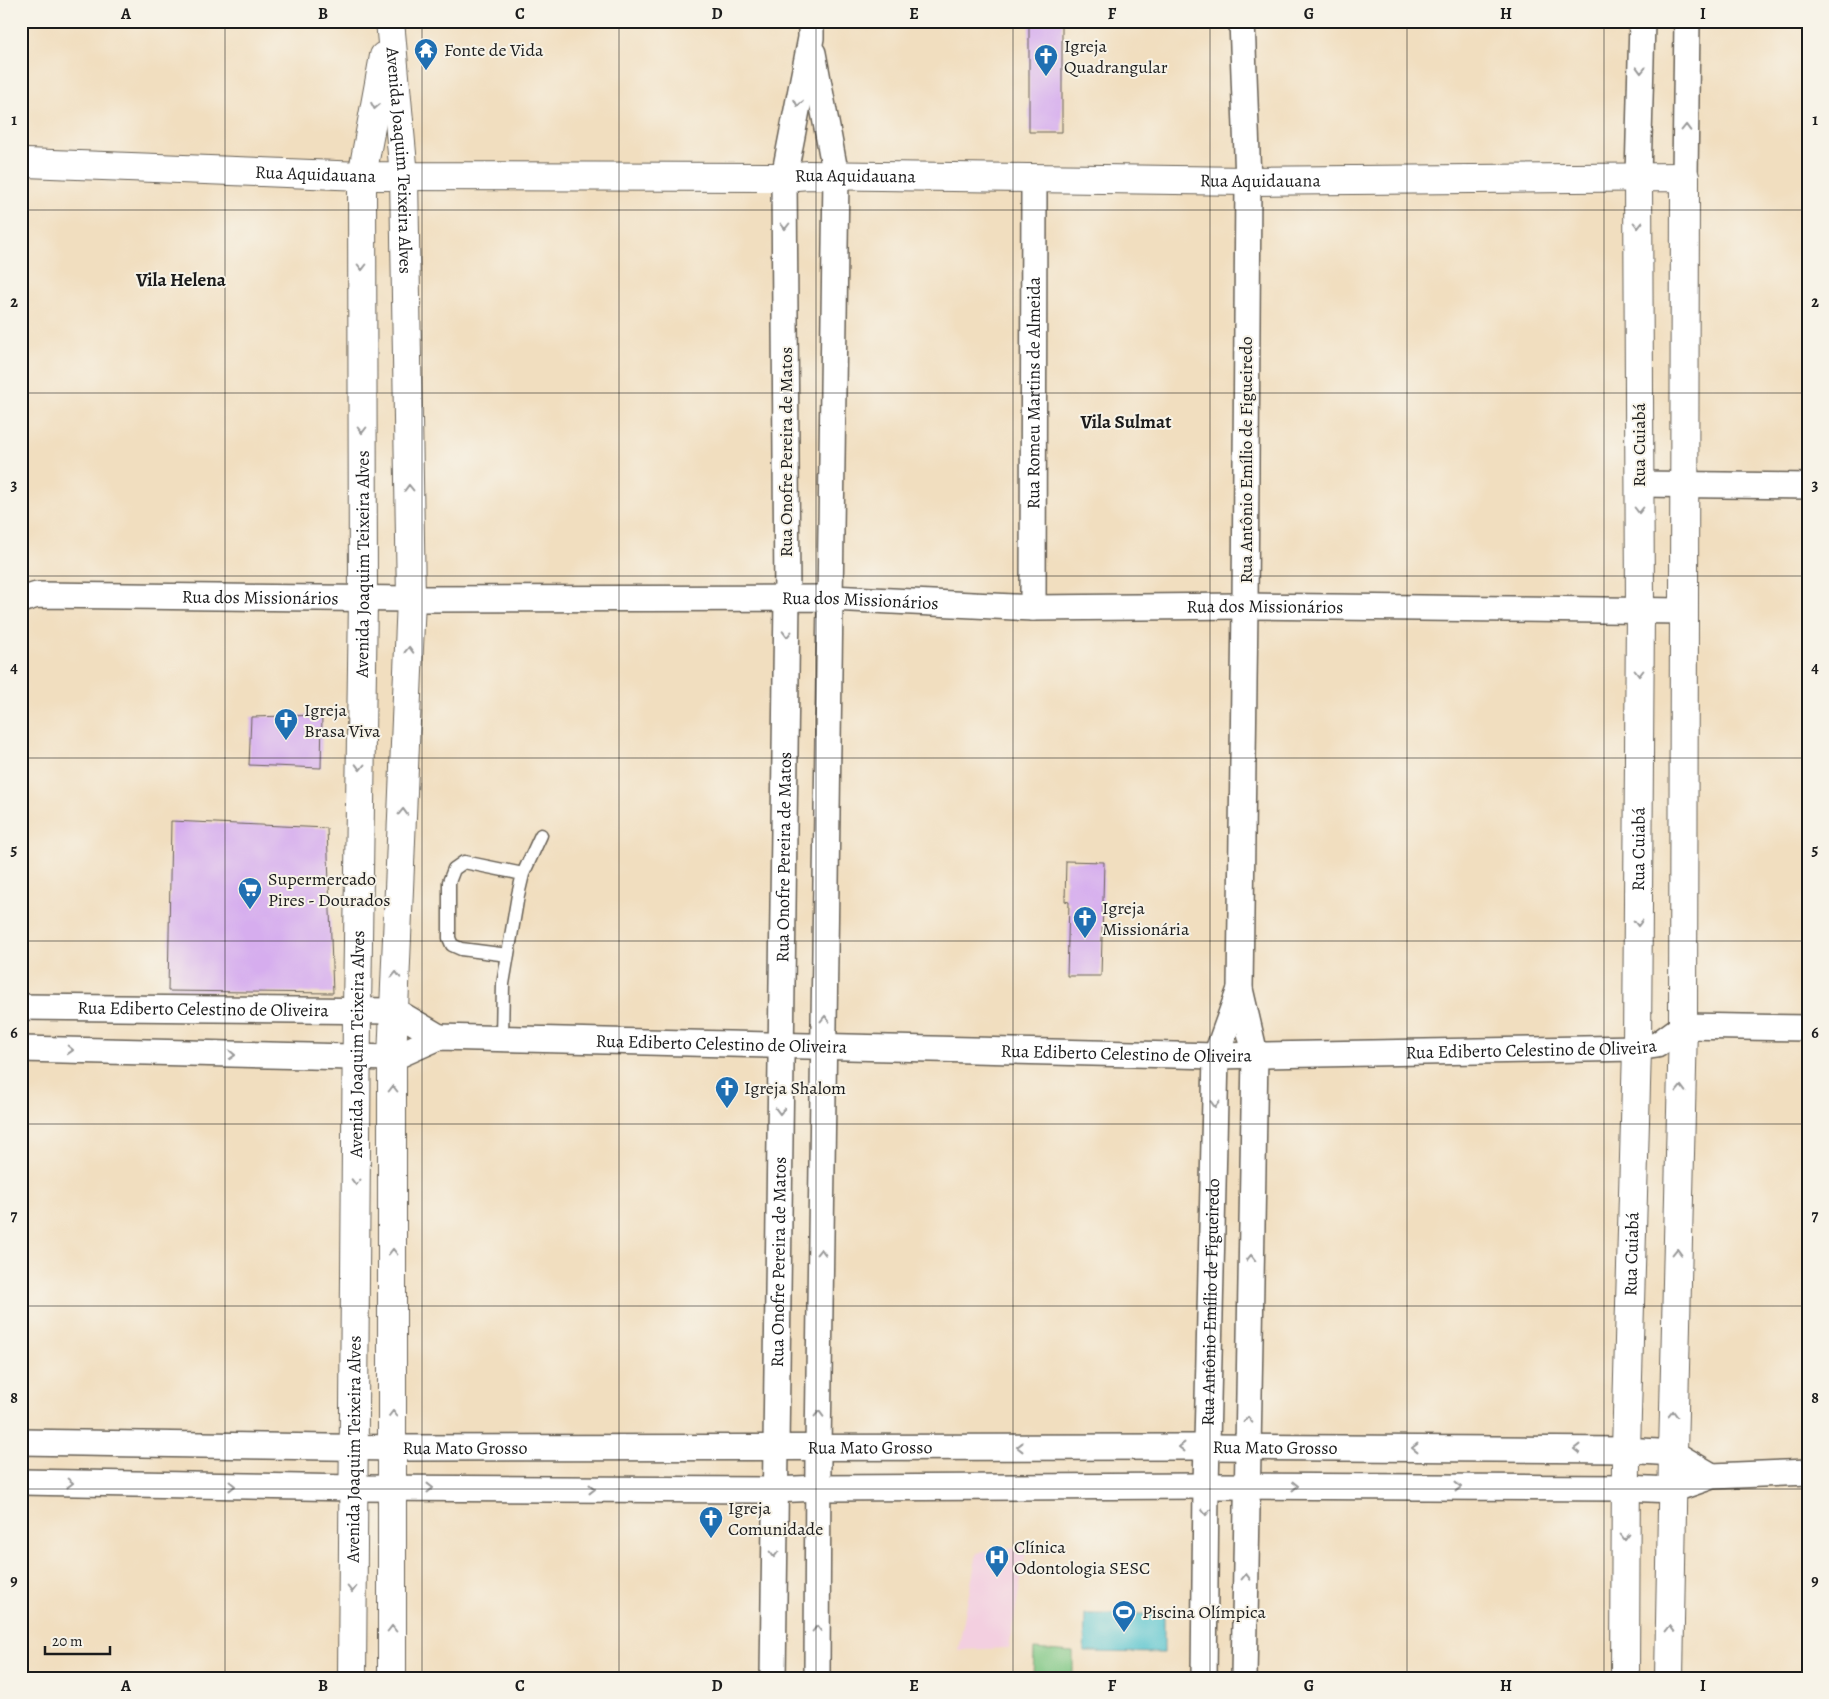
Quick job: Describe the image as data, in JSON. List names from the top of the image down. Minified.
{"streets":{"street":["Avenida Joaquim Teixeira Alves","Rua Aquidauana","Rua Romeu Martins de Almeida","Rua Cuiabá","Rua Onofre Pereira de Matos","Rua Antônio Emílio de Figueiredo","Rua dos Missionários","Rua Ediberto Celestino de Oliveira","Rua Mato Grosso"]},"crossings":[["Avenida Joaquim Teixeira Alves","Rua Aquidauana"],["Avenida Joaquim Teixeira Alves","Rua dos Missionários"],["Avenida Joaquim Teixeira Alves","Rua Ediberto Celestino de Oliveira"],["Avenida Joaquim Teixeira Alves","Rua Mato Grosso"],["Rua Aquidauana","Rua Romeu Martins de Almeida"],["Rua Aquidauana","Rua Cuiabá"],["Rua Aquidauana","Rua Onofre Pereira de Matos"],["Rua Aquidauana","Rua Antônio Emílio de Figueiredo"],["Rua Romeu Martins de Almeida","Rua dos Missionários"],["Rua Cuiabá","Rua dos Missionários"],["Rua Cuiabá","Rua Ediberto Celestino de Oliveira"],["Rua Cuiabá","Rua Mato Grosso"],["Rua Onofre Pereira de Matos","Rua dos Missionários"],["Rua Onofre Pereira de Matos","Rua Ediberto Celestino de Oliveira"],["Rua Onofre Pereira de Matos","Rua Mato Grosso"],["Rua Antônio Emílio de Figueiredo","Rua dos Missionários"],["Rua Antônio Emílio de Figueiredo","Rua Ediberto Celestino de Oliveira"],["Rua Antônio Emílio de Figueiredo","Rua Mato Grosso"]],"districts":["Vila Helena","Vila Sulmat"],"places":{"temple":["Fonte de Vida"],"church":["Igreja Quadrangular","Igreja Brasa Viva","Igreja Missionária","Igreja Shalom","Igreja Comunidade"],"supermarket":["Supermercado Pires - Dourados"],"hospital":["Clínica Odontologia SESC"],"sports":["Piscina Olímpica"]},"scale_bar":"20 m","grid":{"columns":["A","B","C","D","E","F","G","H","I"],"rows":["1","2","3","4","5","6","7","8","9"]}}
